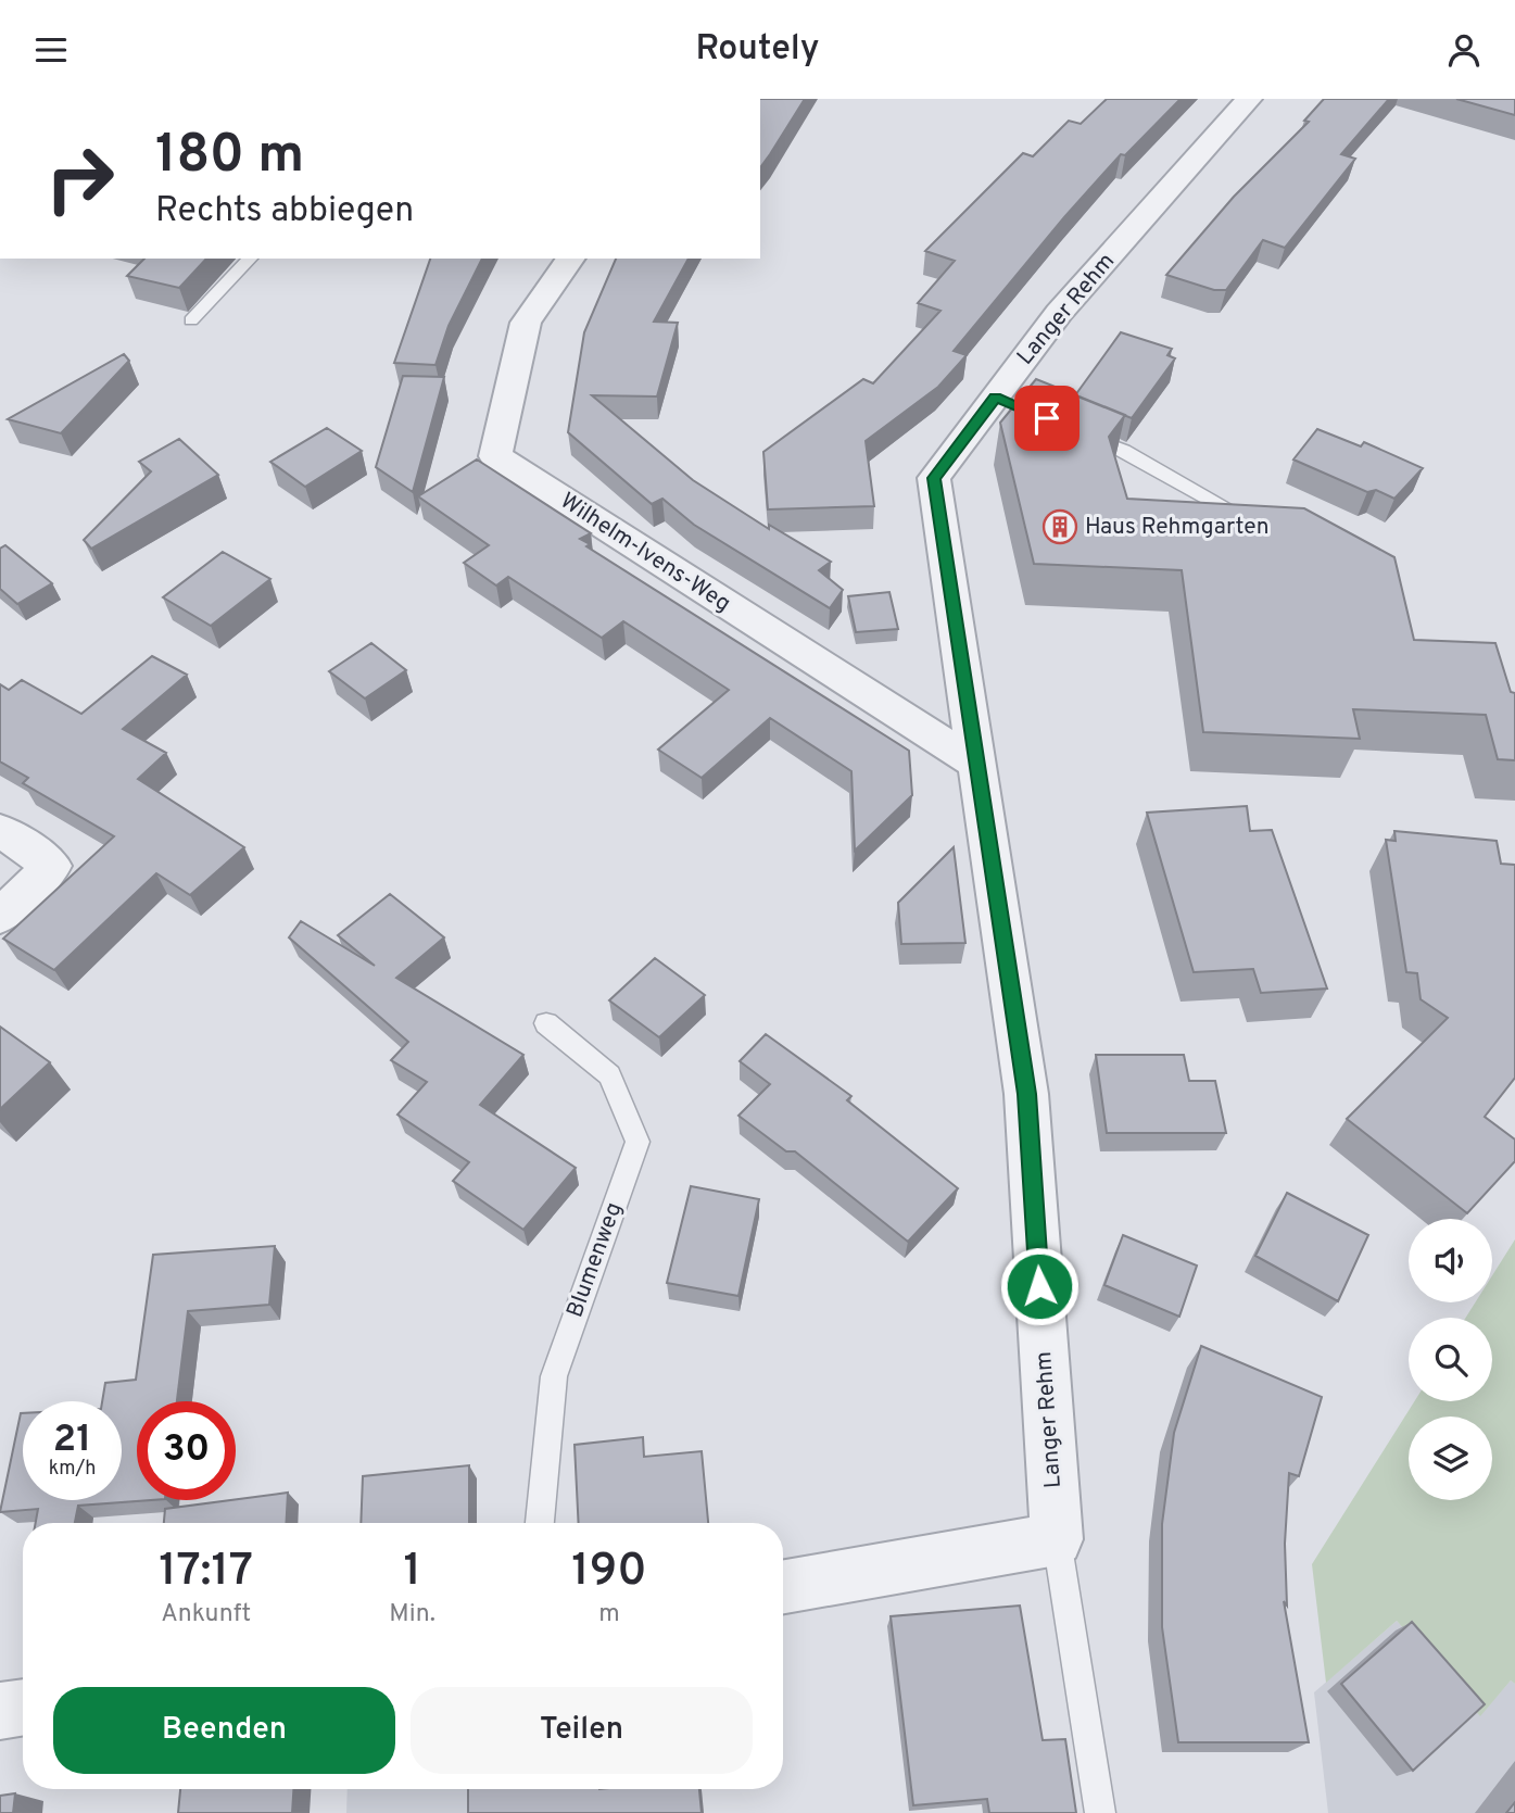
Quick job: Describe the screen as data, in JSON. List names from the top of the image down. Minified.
{"streets":{"street":["Langer Rehm","Wilhelm-Ivens-Weg"],"lane":["Blumenweg"]},"crossings":[["Langer Rehm","Wilhelm-Ivens-Weg"]],"places":{"building":["Haus Rehmgarten"]},"page":{"header":"Routely","turn":["180 m","Rechts abbiegen"],"speed":"21 km/h","limit":"30","eta":["17:17","Ankunft","1","Min.","190","m"],"buttons":["Beenden","Teilen"]}}
